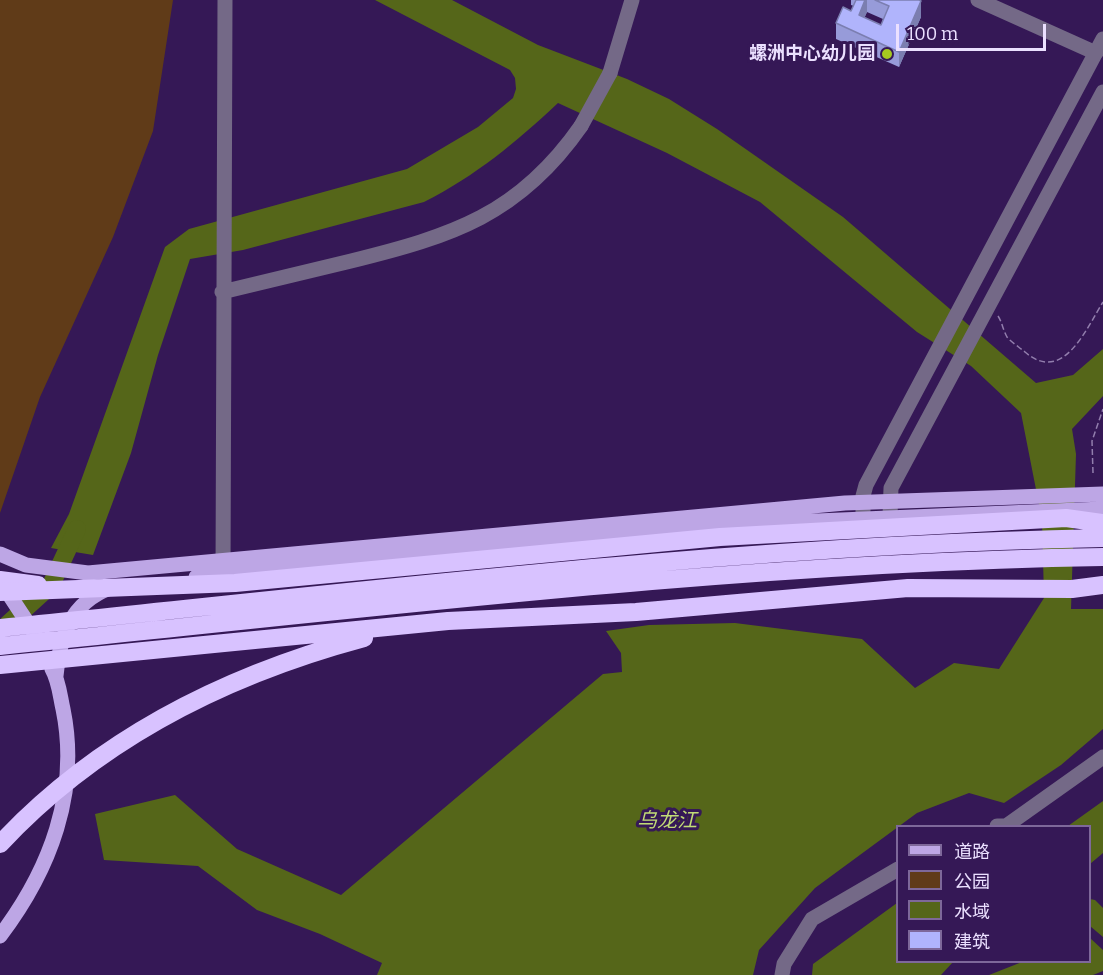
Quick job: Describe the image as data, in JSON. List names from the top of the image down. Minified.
{"water":["乌龙江"],"places":["螺洲中心幼儿园"],"legend":["道路","公园","水域","建筑"],"scale_bar":"100 m"}
